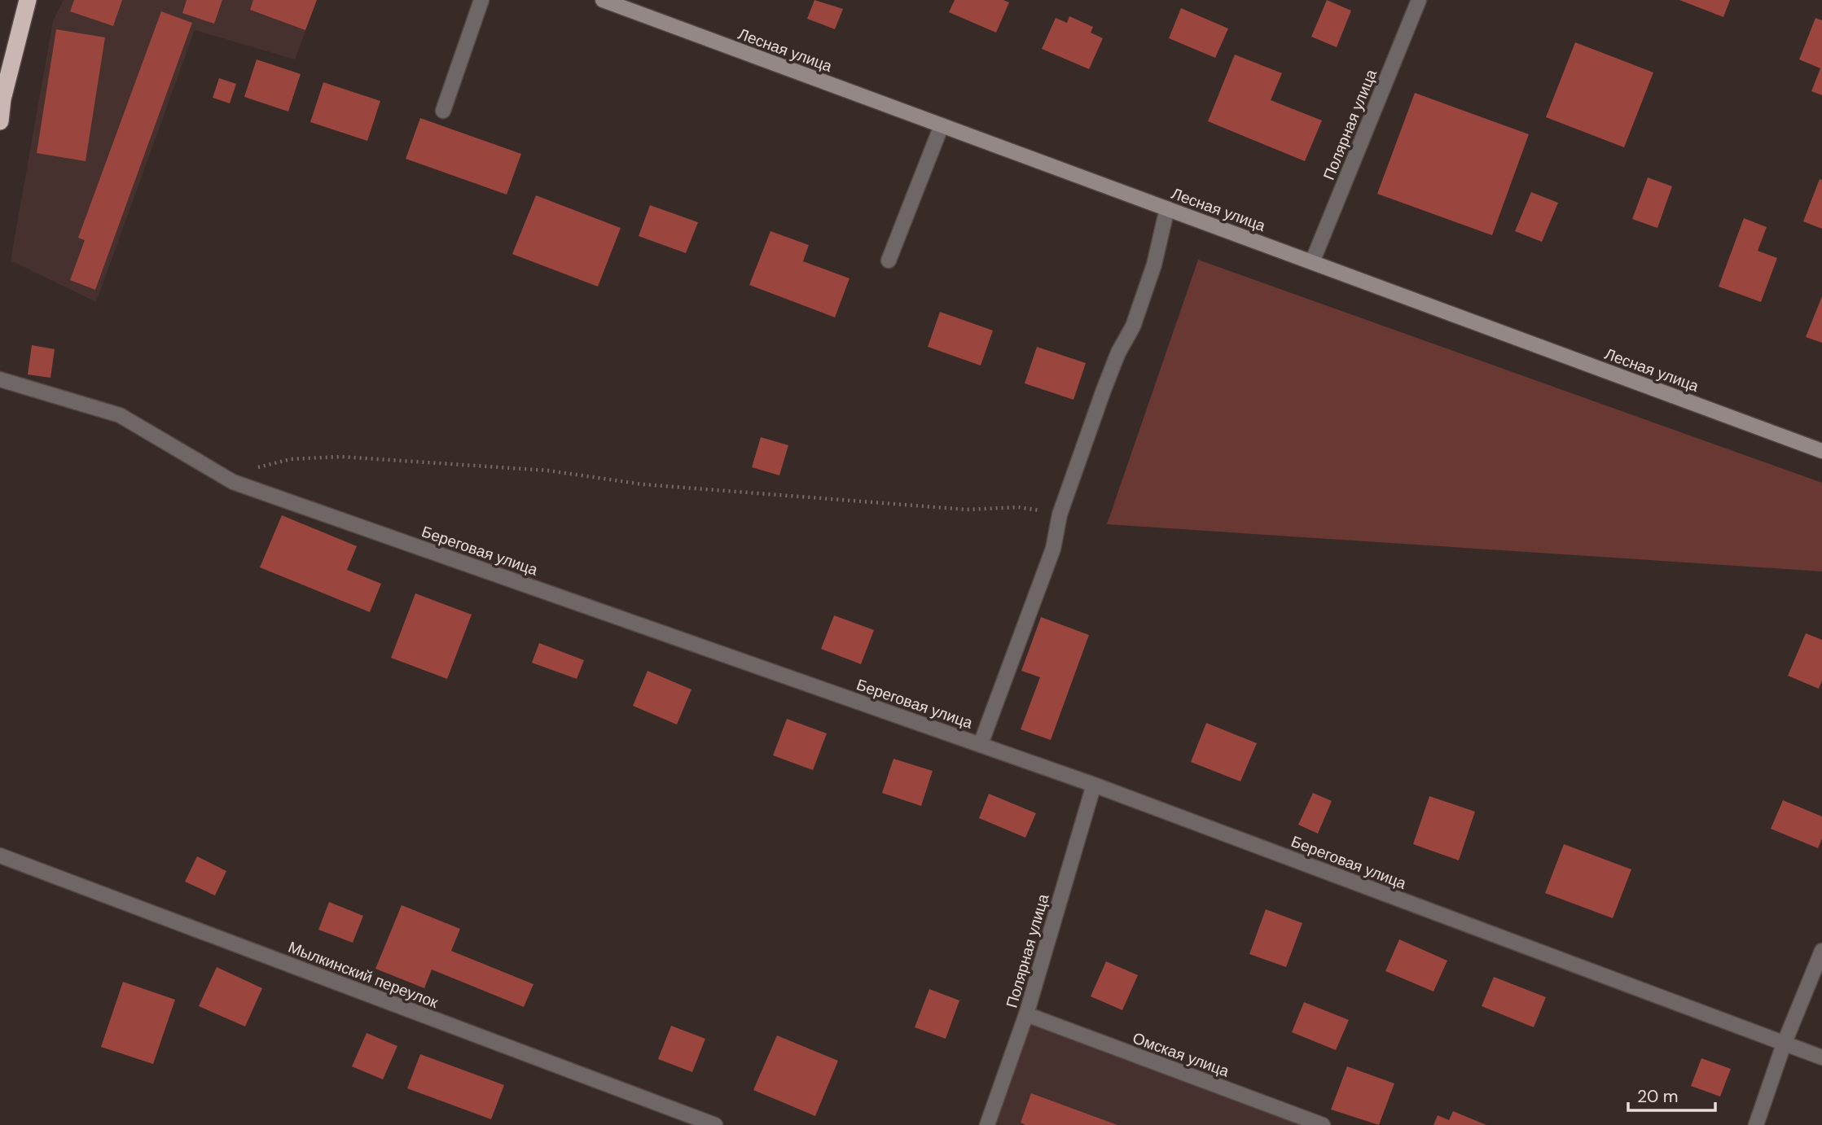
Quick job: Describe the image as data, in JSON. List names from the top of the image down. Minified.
{"streets":{"street":["Лесная улица","Полярная улица","Береговая улица","Мылкинский переулок","Омская улица"]},"crossings":[["Лесная улица","Полярная улица"],["Полярная улица","Береговая улица"],["Полярная улица","Омская улица"]],"scale_bar":"20 m"}
